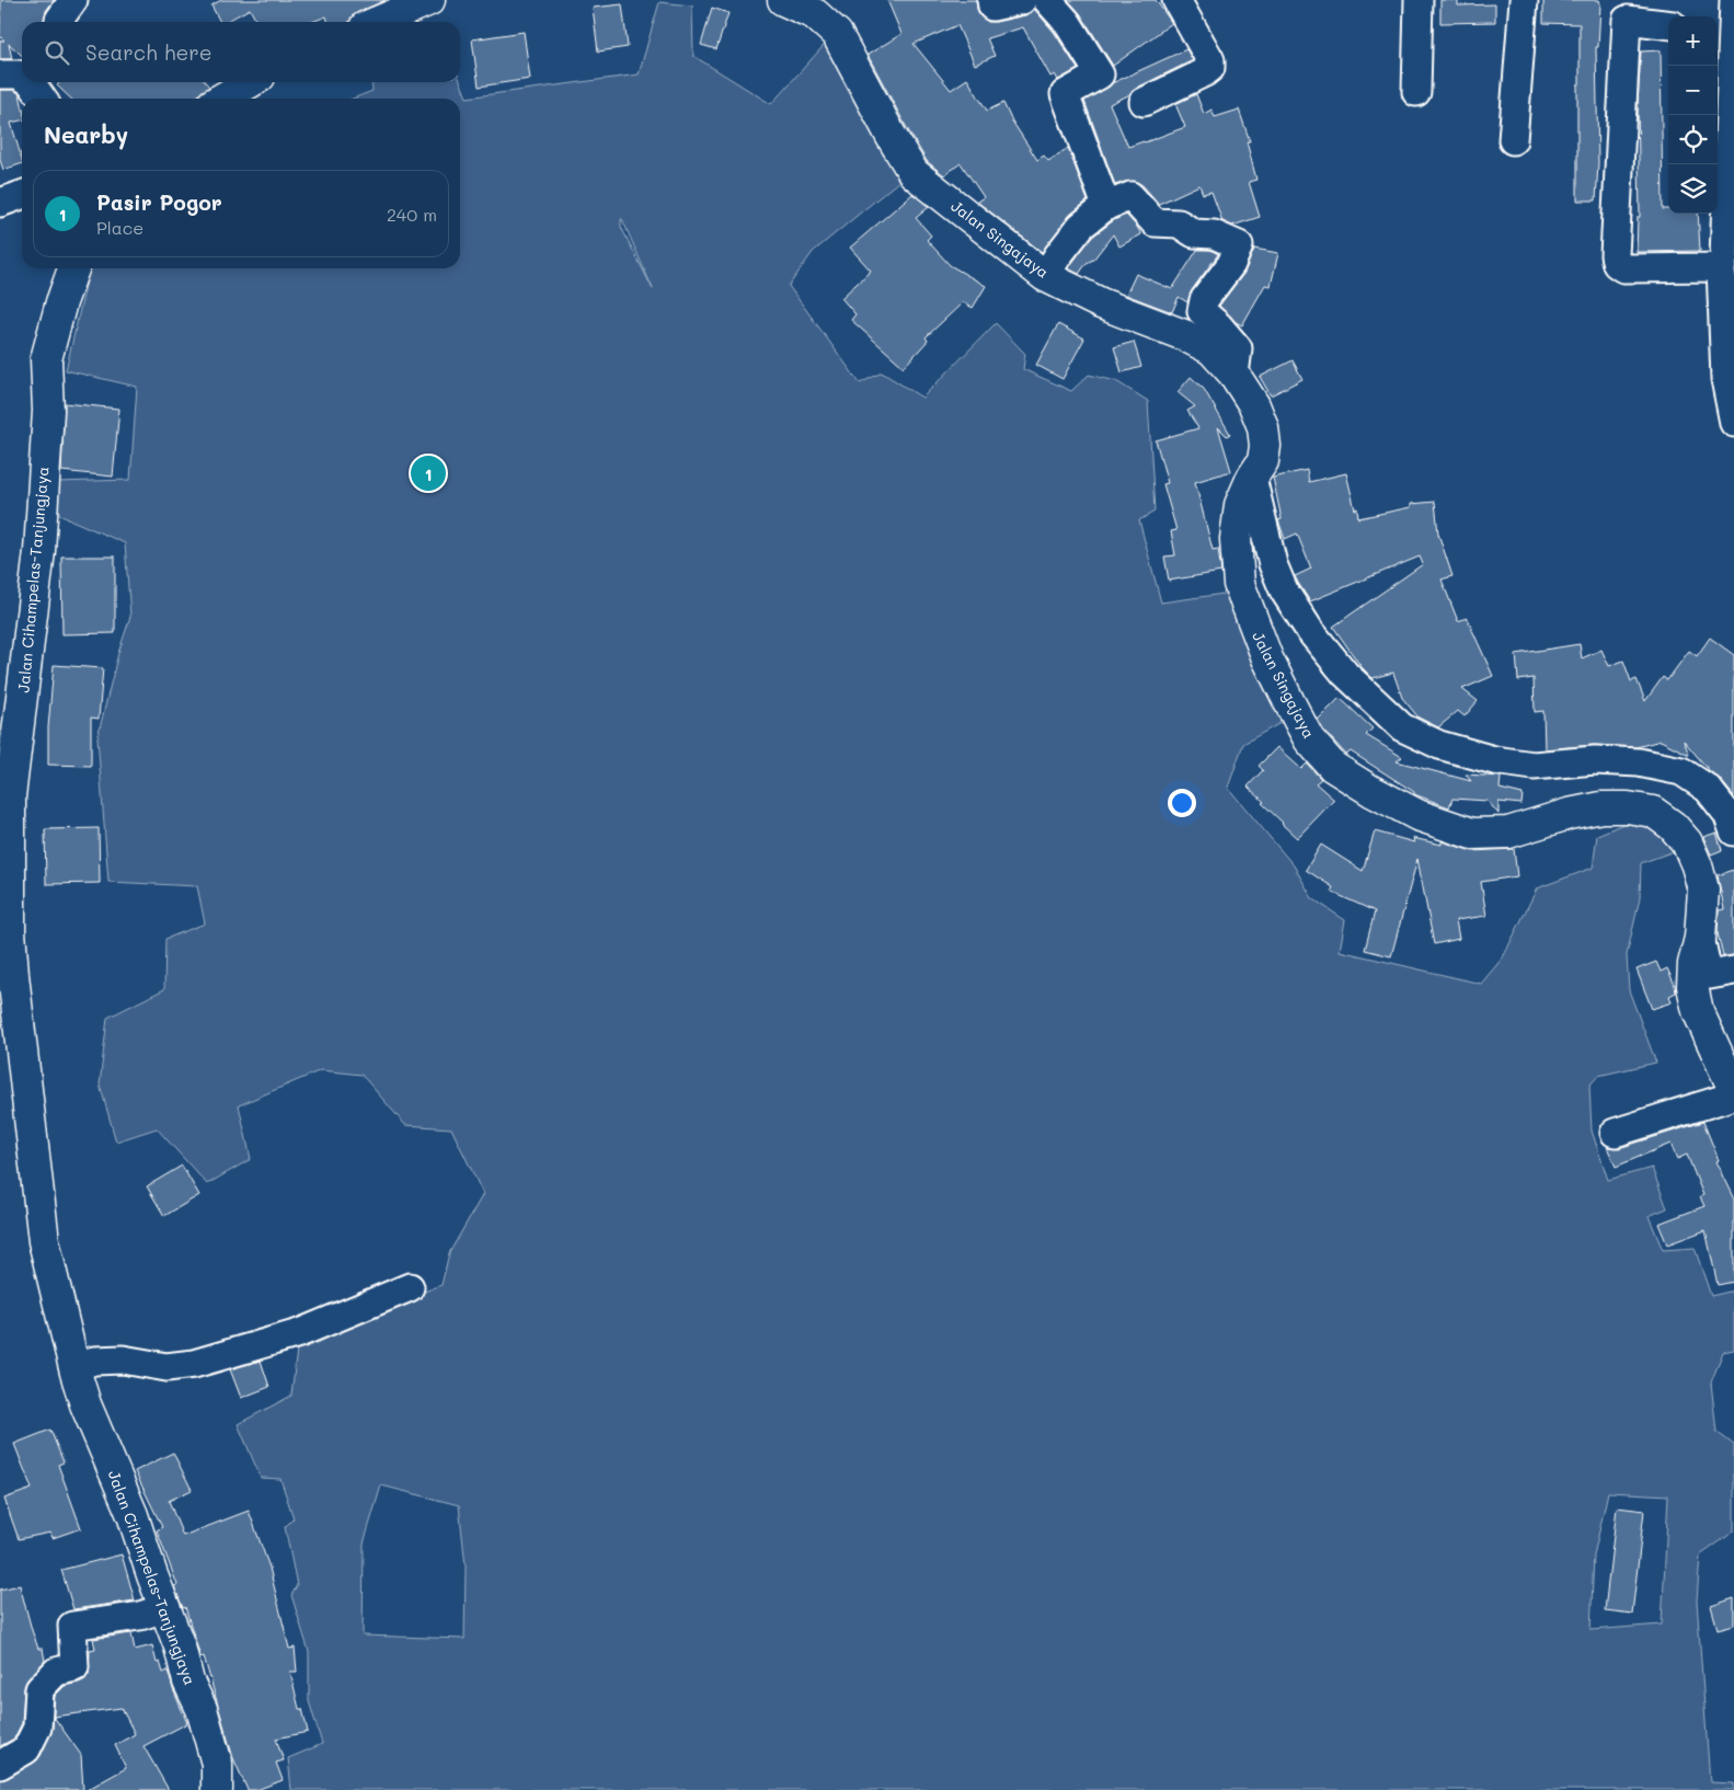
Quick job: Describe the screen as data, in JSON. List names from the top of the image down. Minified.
{"streets":{"main road":["Jalan Singajaya","Jalan Cihampelas-Tanjungjaya"]},"page":{"map_buttons":["+","−"],"search":"Search here","heading":"Nearby","list":[{"mark":"1","name":"Pasir Pogor","note":"Place","value":"240 m"}],"pins":"1"}}
